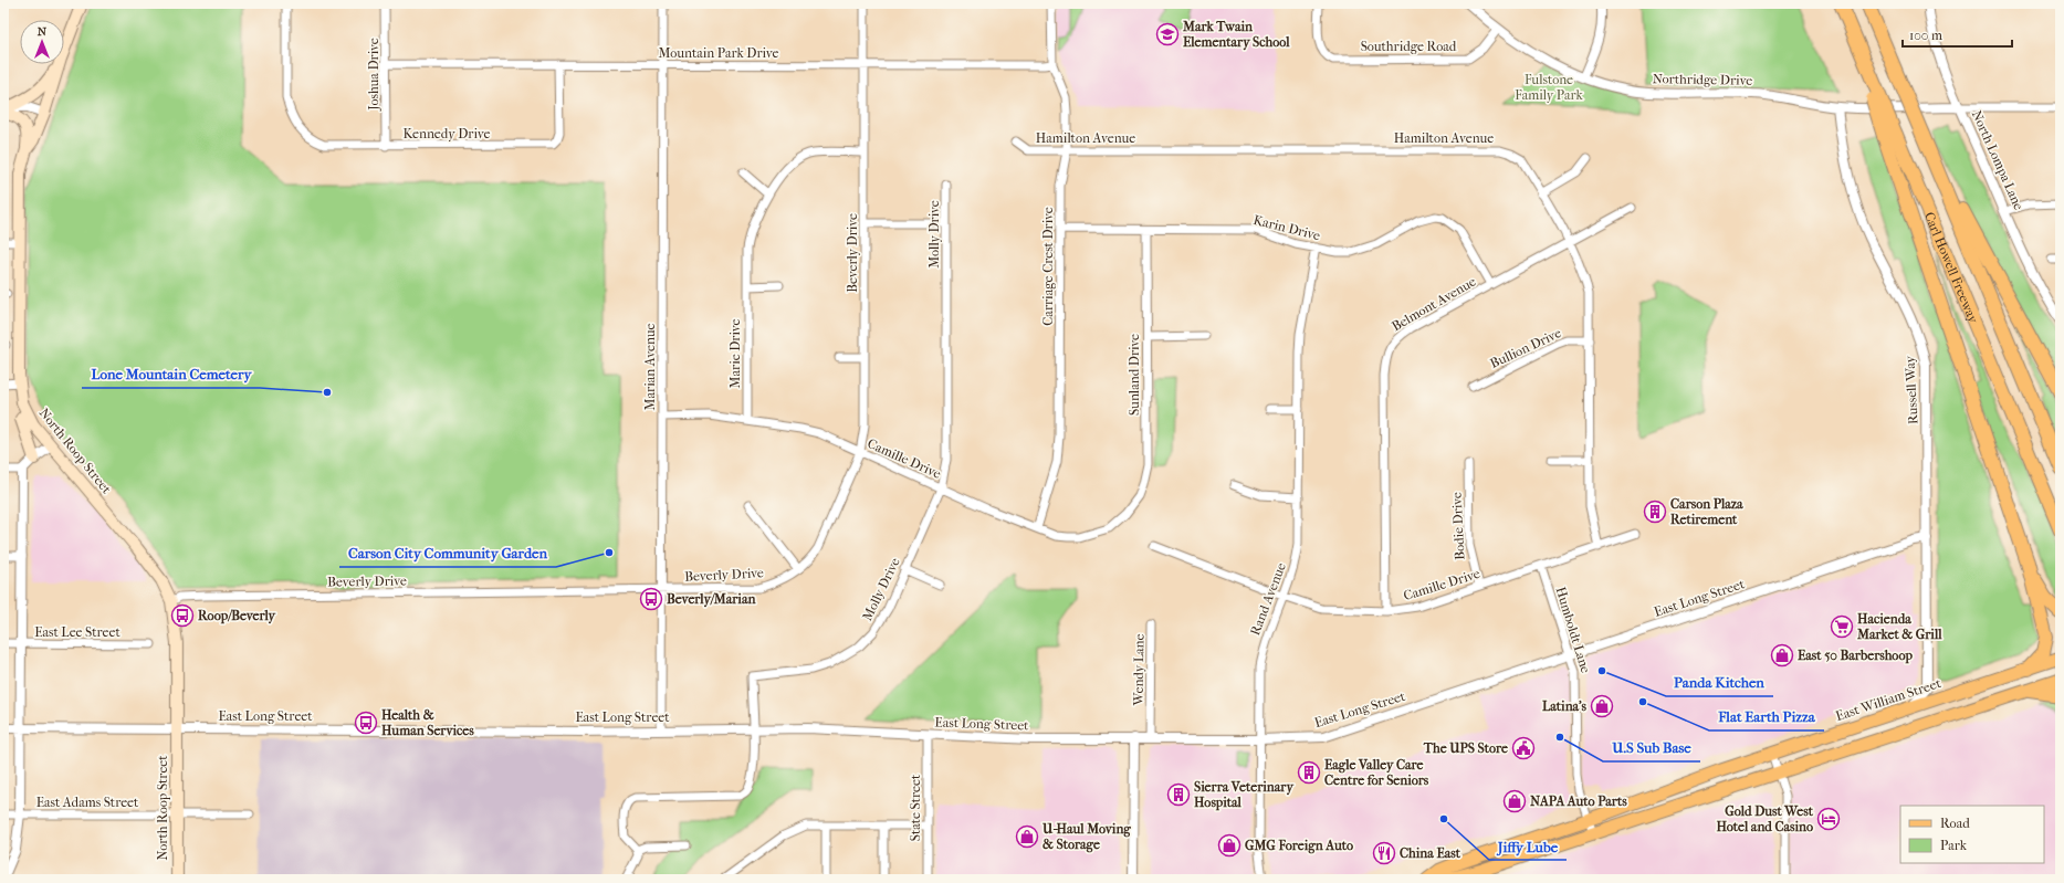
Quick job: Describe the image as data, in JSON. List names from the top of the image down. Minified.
{"streets":{"highway":["Carl Howell Freeway"],"main road":["North Roop Street","East William Street"],"street":["Southridge Road","Mountain Park Drive","Joshua Drive","Northridge Drive","Kennedy Drive","Hamilton Avenue","North Lompa Lane","Karin Drive","Molly Drive","Beverly Drive","Carriage Crest Drive","Belmont Avenue","Bullion Drive","Marie Drive","Marian Avenue","Sunland Drive","Russell Way","Camille Drive","Bodie Drive","East Long Street","Rand Avenue","Humboldt Lane","East Lee Street","Wendy Lane","East Adams Street","State Street"]},"crossings":[["Southridge Road","Northridge Drive"],["Mountain Park Drive","Joshua Drive"],["Mountain Park Drive","Kennedy Drive"],["Mountain Park Drive","Beverly Drive"],["Mountain Park Drive","Carriage Crest Drive"],["Mountain Park Drive","Marian Avenue"],["Joshua Drive","Kennedy Drive"],["Northridge Drive","North Lompa Lane"],["Northridge Drive","Russell Way"],["Hamilton Avenue","Carriage Crest Drive"],["Hamilton Avenue","Belmont Avenue"],["Hamilton Avenue","Bullion Drive"],["Hamilton Avenue","Camille Drive"],["Karin Drive","Carriage Crest Drive"],["Karin Drive","Belmont Avenue"],["Karin Drive","Sunland Drive"],["Karin Drive","Rand Avenue"],["Molly Drive","Camille Drive"],["Molly Drive","East Long Street"],["Beverly Drive","Marie Drive"],["Beverly Drive","Marian Avenue"],["Beverly Drive","North Roop Street"],["Beverly Drive","Camille Drive"],["Carriage Crest Drive","Camille Drive"],["Belmont Avenue","Camille Drive"],["Marie Drive","Camille Drive"],["Marian Avenue","Camille Drive"],["Marian Avenue","East Long Street"],["Sunland Drive","Camille Drive"],["Russell Way","East Long Street"],["North Roop Street","East Long Street"],["North Roop Street","East Adams Street"],["Camille Drive","Bodie Drive"],["Camille Drive","Rand Avenue"],["Camille Drive","Humboldt Lane"],["East Long Street","Rand Avenue"],["East Long Street","Humboldt Lane"],["East Long Street","Wendy Lane"],["East Long Street","State Street"],["Humboldt Lane","East William Street"]],"parks":["Fulstone Family Park"],"places":{"school or university":["Mark Twain Elementary School"],"other":["Lone Mountain Cemetery","Carson City Community Garden","Panda Kitchen","Flat Earth Pizza","U.S Sub Base","Jiffy Lube"],"building":["Carson Plaza Retirement","Eagle Valley Care Centre for Seniors","Sierra Veterinary Hospital"],"bus stop":["Beverly/Marian","Roop/Beverly","Health & Human Services"],"supermarket":["Hacienda Market & Grill"],"shop":["East 50 Barbershoop","Latina's","NAPA Auto Parts","U-Haul Moving & Storage","GMG Foreign Auto"],"public building":["The UPS Store"],"hotel":["Gold Dust West Hotel and Casino"],"restaurant":["China East"]},"legend":["Road","Park"],"scale_bar":"100 m","north":"top"}
